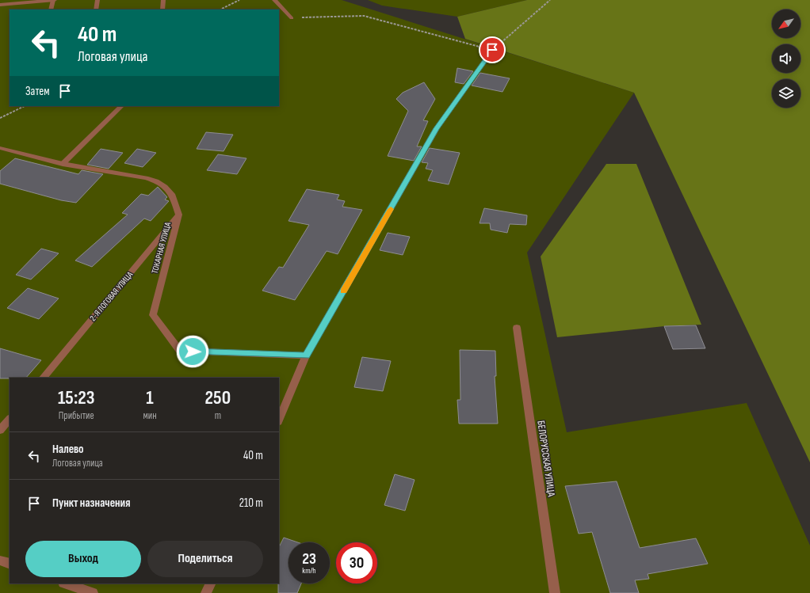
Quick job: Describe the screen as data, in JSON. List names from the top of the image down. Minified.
{"streets":{"street":["ТОКАРНАЯ УЛИЦА","2-Я ЛОГОВАЯ УЛИЦА","БЕЛОРУССКАЯ УЛИЦА"]},"crossings":[["ТОКАРНАЯ УЛИЦА","2-Я ЛОГОВАЯ УЛИЦА"]],"north":"bottom left","page":{"turn":["40 m","Логовая улица"],"then":"Затем","eta":["15:23","Прибытие","1","мин","250","m"],"list":[{"name":"Налево","note":"Логовая улица","value":"40 m"},{"name":"Пункт назначения","value":"210 m"}],"buttons":["Выход","Поделиться"],"speed":"23 km/h","limit":"30"}}
